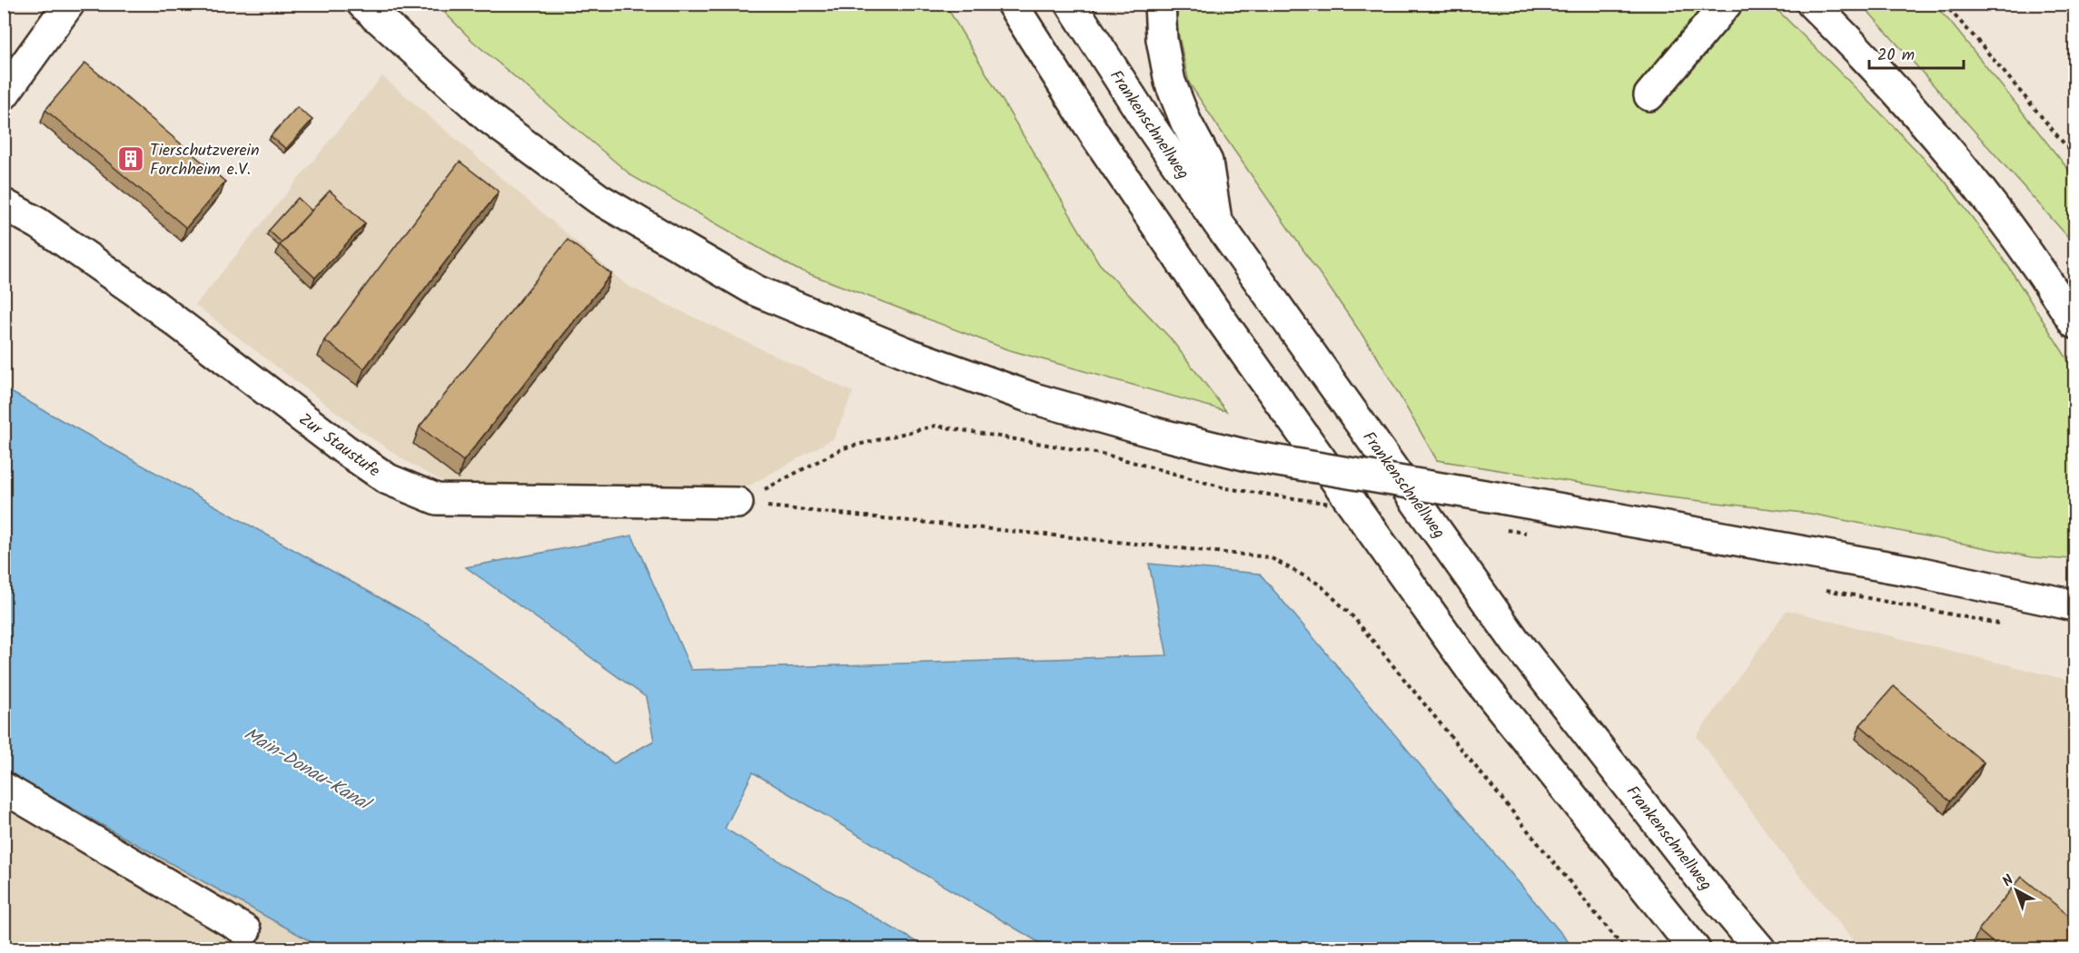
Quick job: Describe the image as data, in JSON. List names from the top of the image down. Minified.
{"streets":{"main road":["Frankenschnellweg","Zur Staustufe"]},"water":["Main-Donau-Kanal"],"places":{"building":["Tierschutzverein Forchheim e.V."]},"scale_bar":"20 m","north":"top left"}
